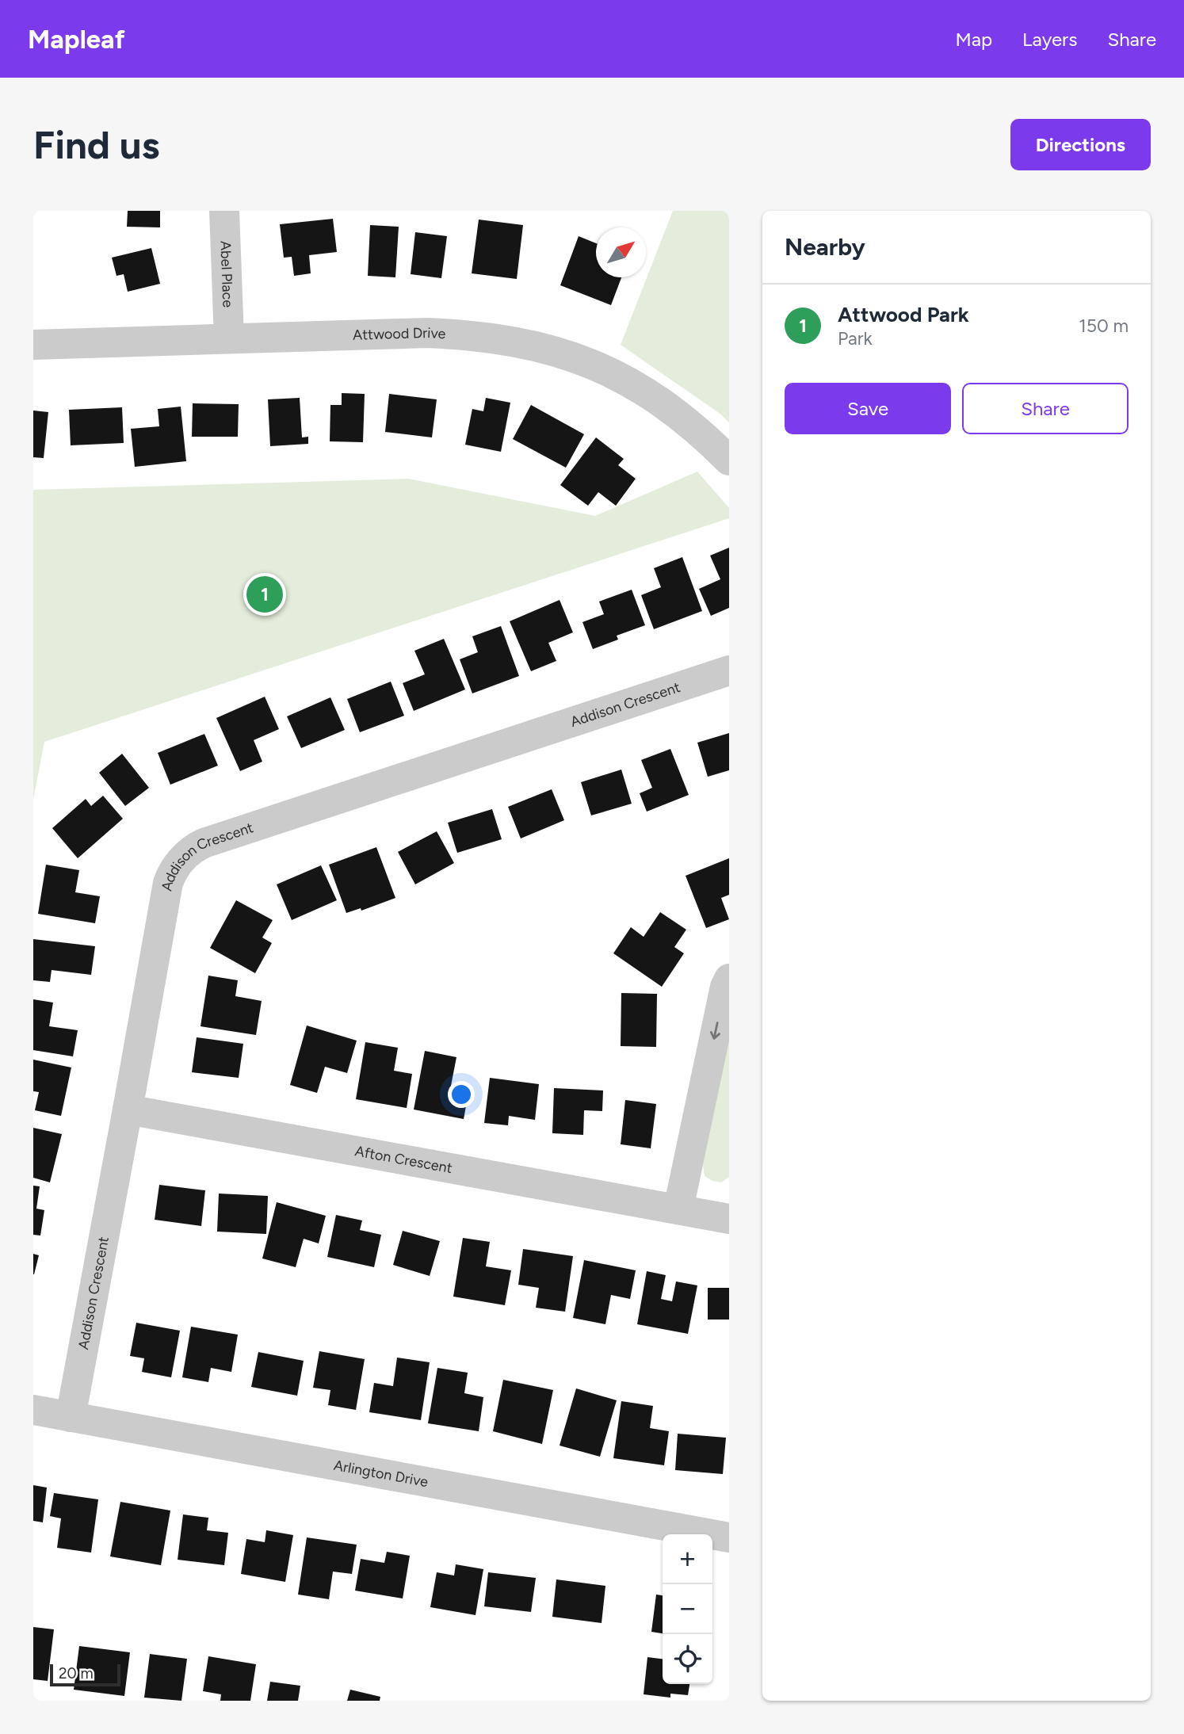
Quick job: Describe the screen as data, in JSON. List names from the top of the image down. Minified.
{"streets":{"street":["Abel Place","Attwood Drive","Addison Crescent","Afton Crescent","Arlington Drive"]},"crossings":[["Abel Place","Attwood Drive"],["Addison Crescent","Afton Crescent"],["Addison Crescent","Arlington Drive"]],"scale_bar":"20 m","north":"top right","page":{"header":"Mapleaf","nav":["Map","Layers","Share"],"buttons":["Directions",["Save","Share"]],"title":"Find us","heading":"Nearby","list":[{"mark":"1","name":"Attwood Park","note":"Park","value":"150 m"}],"pins":"1","map_buttons":["+","−"],"scale":"20 m"}}
